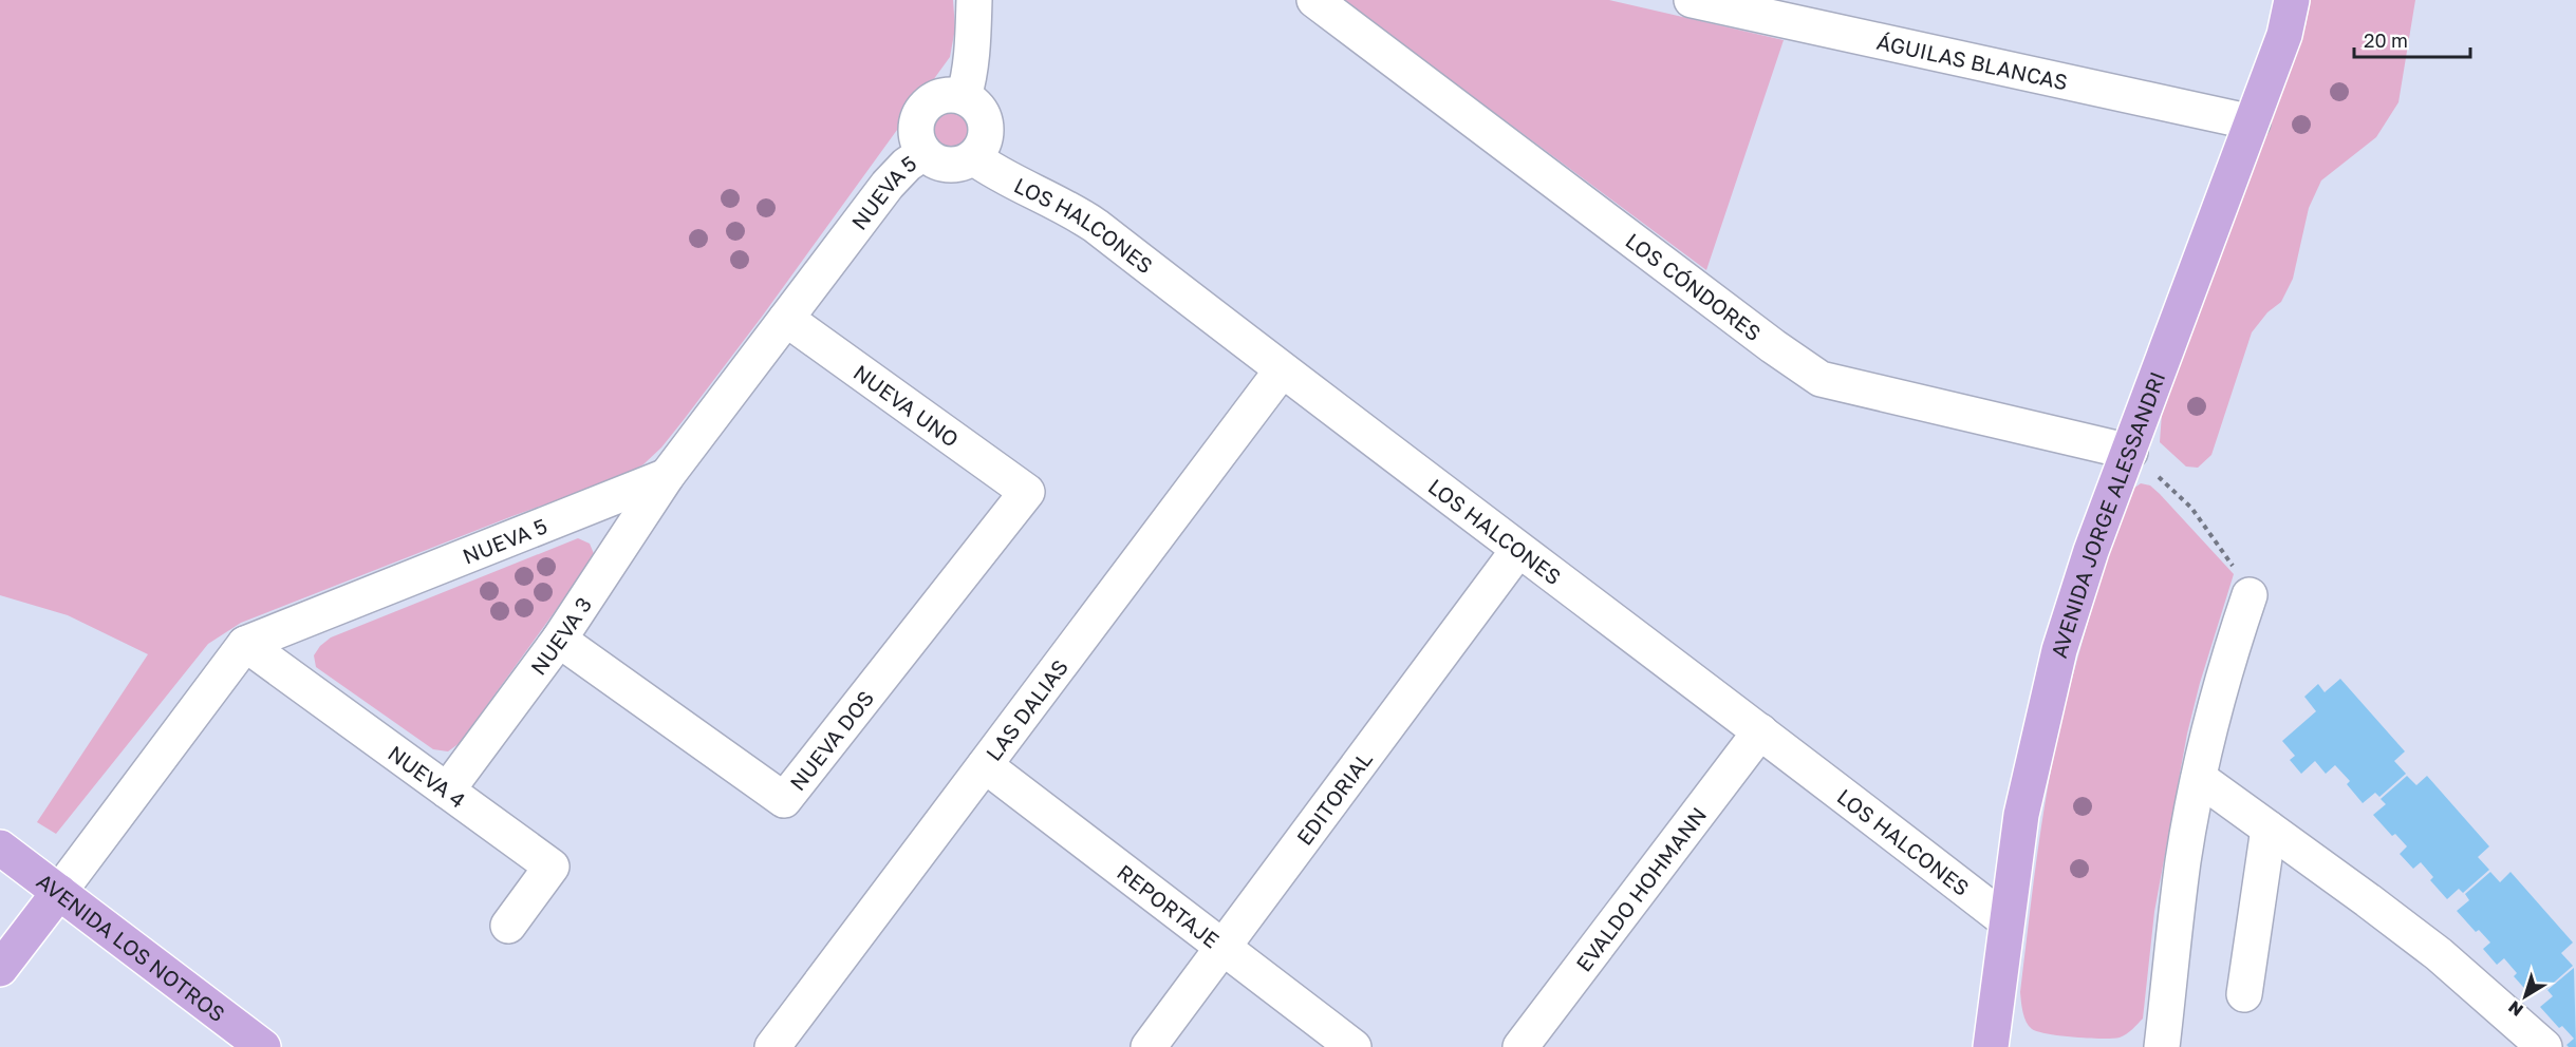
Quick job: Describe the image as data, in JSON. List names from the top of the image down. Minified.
{"streets":{"main road":["AVENIDA JORGE ALESSANDRI","AVENIDA LOS NOTROS"],"street":["ÁGUILAS BLANCAS","NUEVA 5","LOS HALCONES","LOS CÓNDORES","NUEVA UNO","NUEVA 3","LAS DALIAS","NUEVA DOS","NUEVA 4","EDITORIAL","EVALDO HOHMANN","REPORTAJE"]},"crossings":[["ÁGUILAS BLANCAS","AVENIDA JORGE ALESSANDRI"],["NUEVA 5","LOS HALCONES"],["NUEVA 5","NUEVA UNO"],["NUEVA 5","NUEVA 3"],["NUEVA 5","NUEVA 4"],["LOS HALCONES","AVENIDA JORGE ALESSANDRI"],["LOS HALCONES","LAS DALIAS"],["LOS HALCONES","EDITORIAL"],["LOS HALCONES","EVALDO HOHMANN"],["LOS CÓNDORES","AVENIDA JORGE ALESSANDRI"],["NUEVA UNO","NUEVA DOS"],["NUEVA 3","NUEVA DOS"],["NUEVA 3","NUEVA 4"],["LAS DALIAS","REPORTAJE"],["EDITORIAL","REPORTAJE"]],"scale_bar":"20 m","north":"bottom left"}
